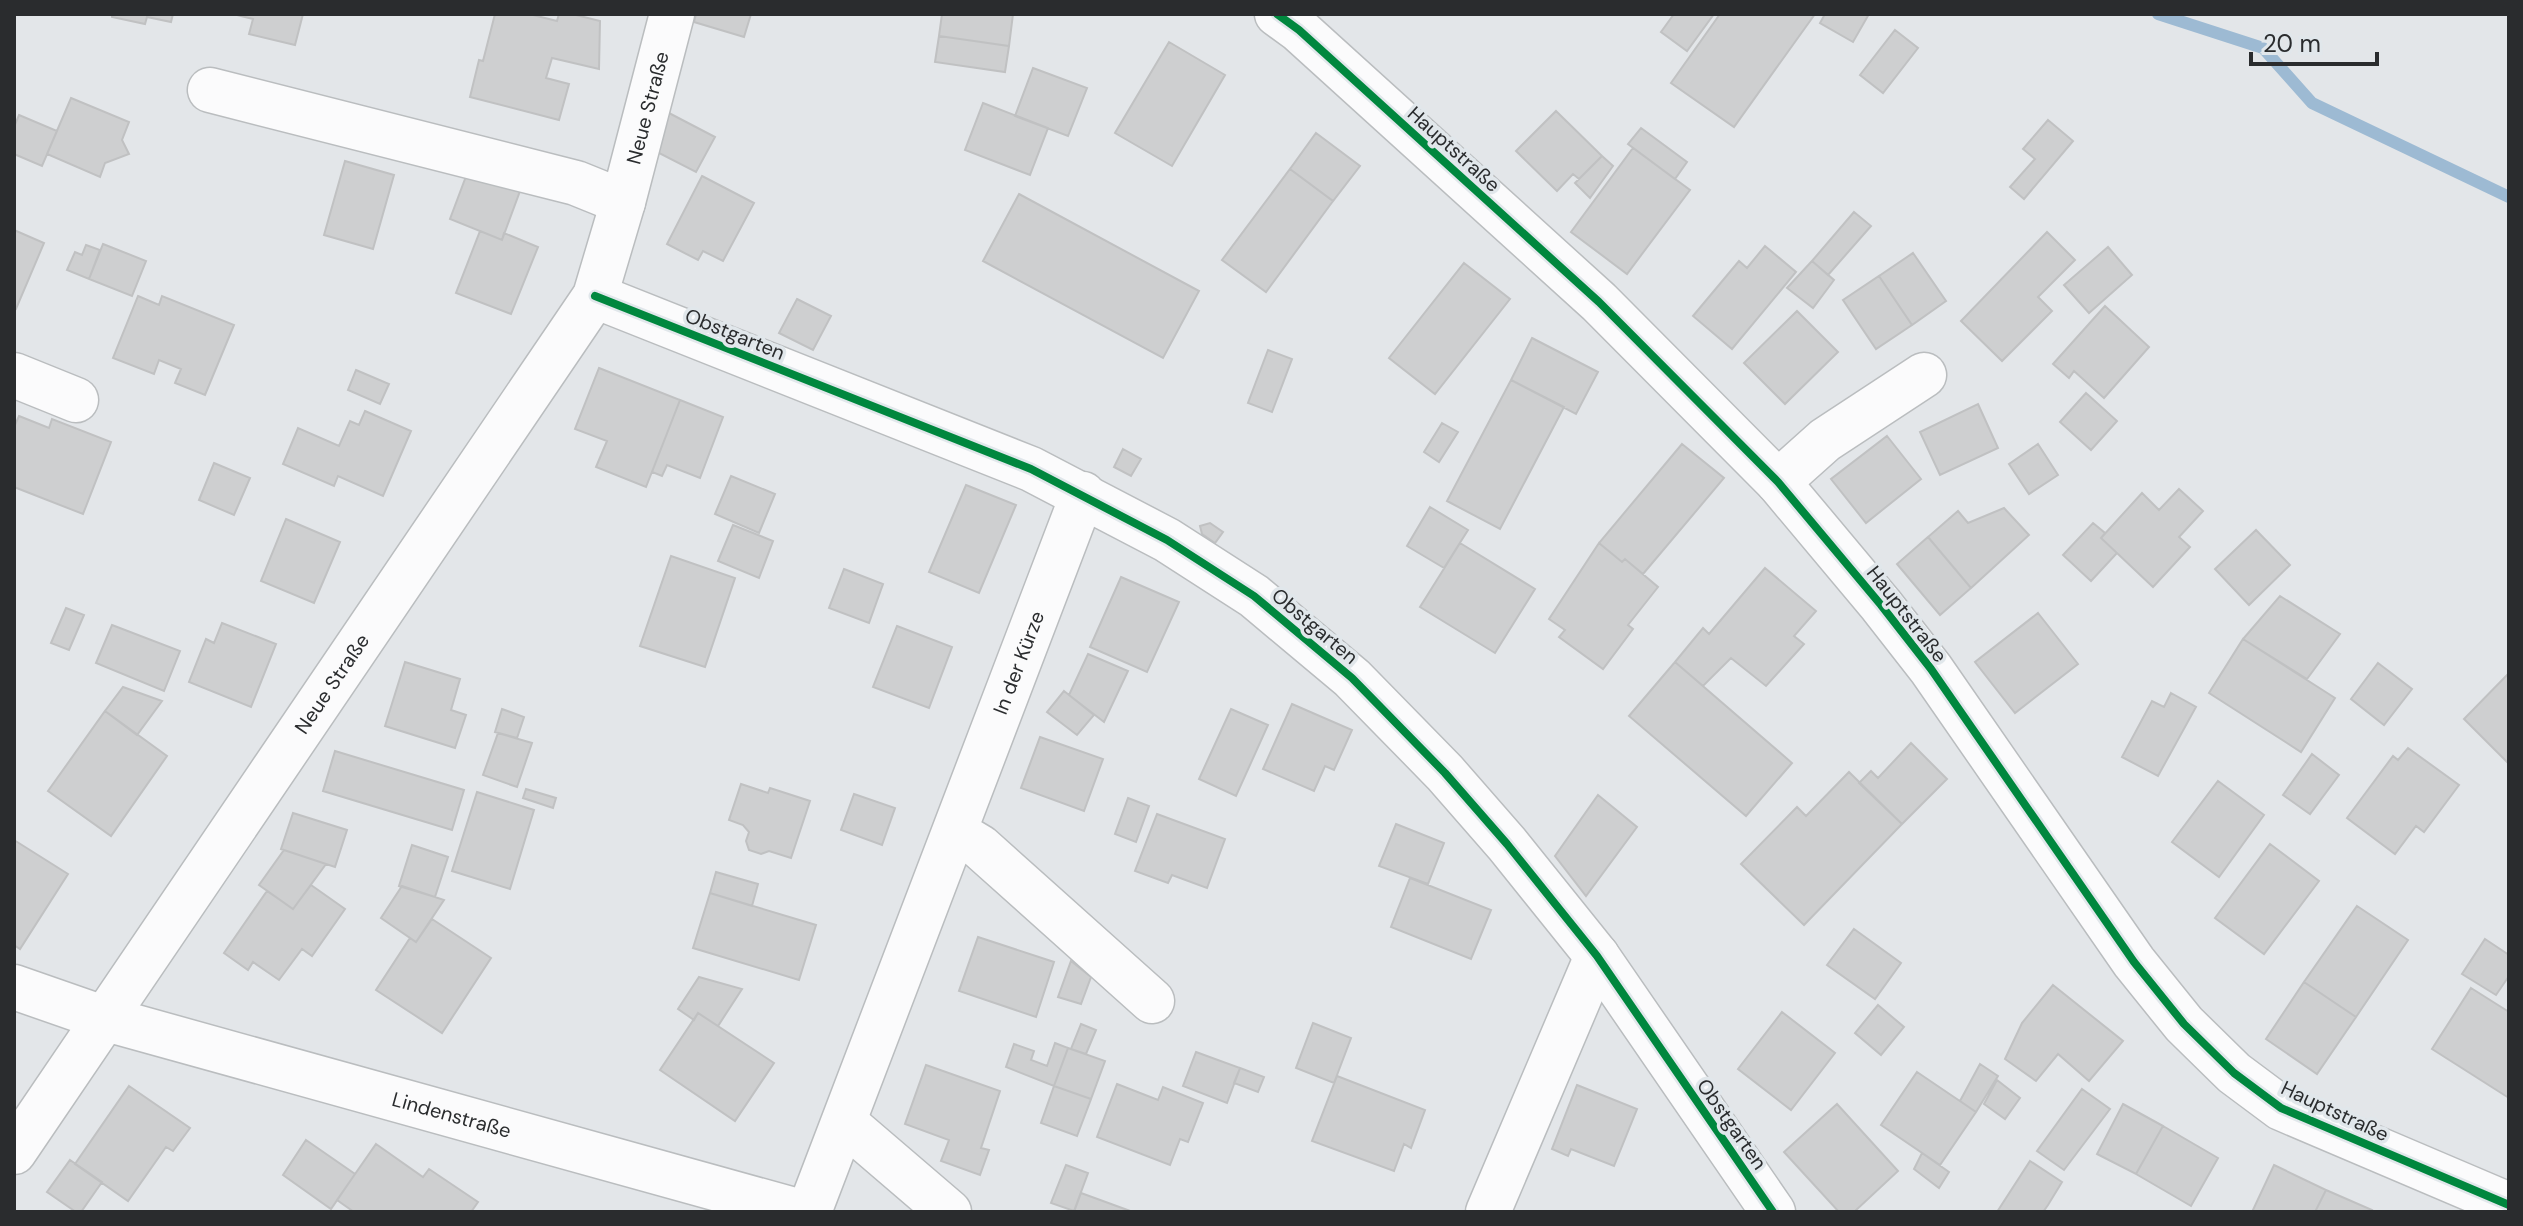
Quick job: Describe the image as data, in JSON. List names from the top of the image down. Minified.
{"streets":{"street":["Neue Straße","Hauptstraße","Obstgarten","In der Kürze","Lindenstraße"]},"crossings":[["Neue Straße","Obstgarten"],["Neue Straße","Lindenstraße"],["Obstgarten","In der Kürze"]],"scale_bar":"20 m"}
